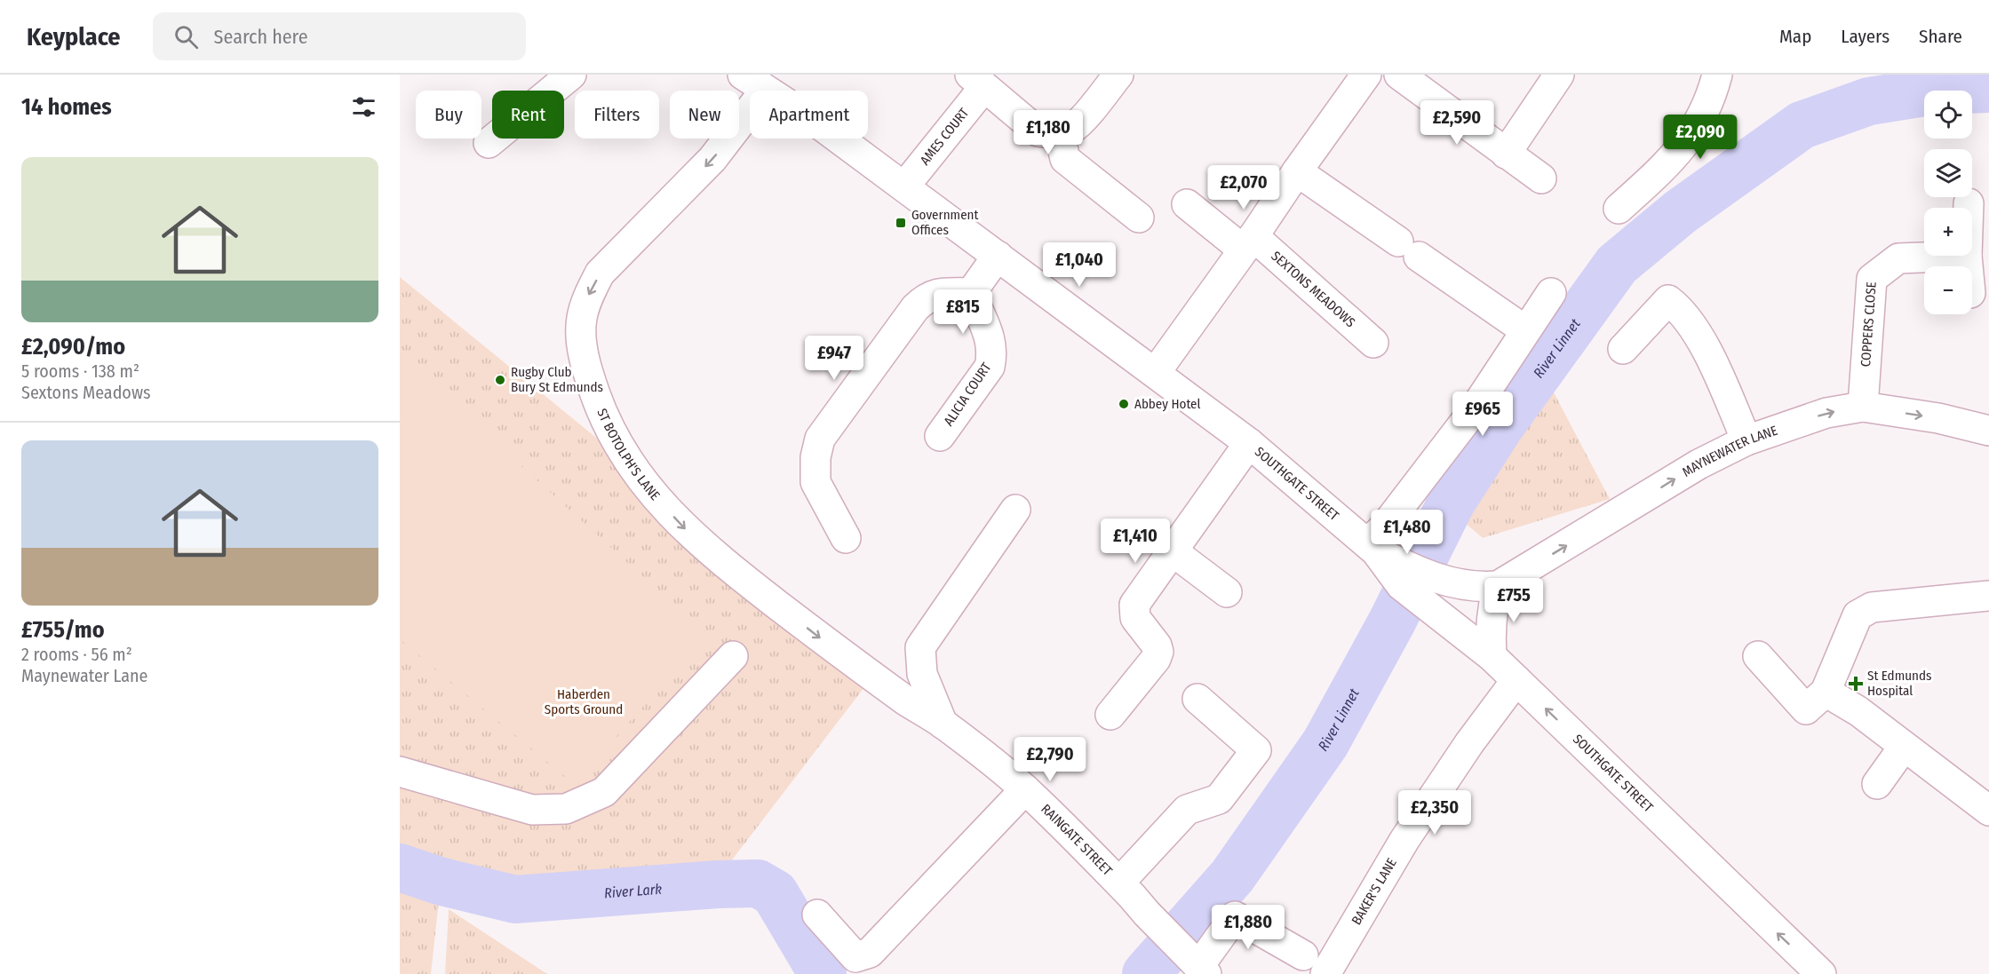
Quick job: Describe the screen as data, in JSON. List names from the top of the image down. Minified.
{"streets":{"street":["AMES COURT","SEXTONS MEADOWS","COPPERS CLOSE","ALICIA COURT","ST BOTOLPH'S LANE","MAYNEWATER LANE","SOUTHGATE STREET","RAINGATE STREET","BAKER'S LANE"]},"crossings":[["AMES COURT","SOUTHGATE STREET"],["COPPERS CLOSE","MAYNEWATER LANE"],["ST BOTOLPH'S LANE","SOUTHGATE STREET"],["ST BOTOLPH'S LANE","RAINGATE STREET"],["MAYNEWATER LANE","SOUTHGATE STREET"],["SOUTHGATE STREET","BAKER'S LANE"]],"one_way":["MAYNEWATER LANE"],"water":["River Linnet","River Lark"],"parks":["Haberden Sports Ground"],"places":{"transit":["Government Offices"],"other":["Rugby Club Bury St Edmunds","Abbey Hotel"],"health":["St Edmunds Hospital"]},"page":{"header":"Keyplace","search":"Search here","nav":["Map","Layers","Share"],"heading":"14 homes","map_buttons":["+","−"],"chip":["Buy","Rent","Filters","New","Apartment"],"price":["£2,590","£1,180","£2,090","£2,070","£1,040","£815","£947","£965","£1,480","£1,410","£755","£2,790","£2,350","£1,880"],"list":[{"name":"£2,090/mo","note":"5 rooms · 138 m² · Sextons Meadows"},{"name":"£755/mo","note":"2 rooms · 56 m² · Maynewater Lane"}]}}
